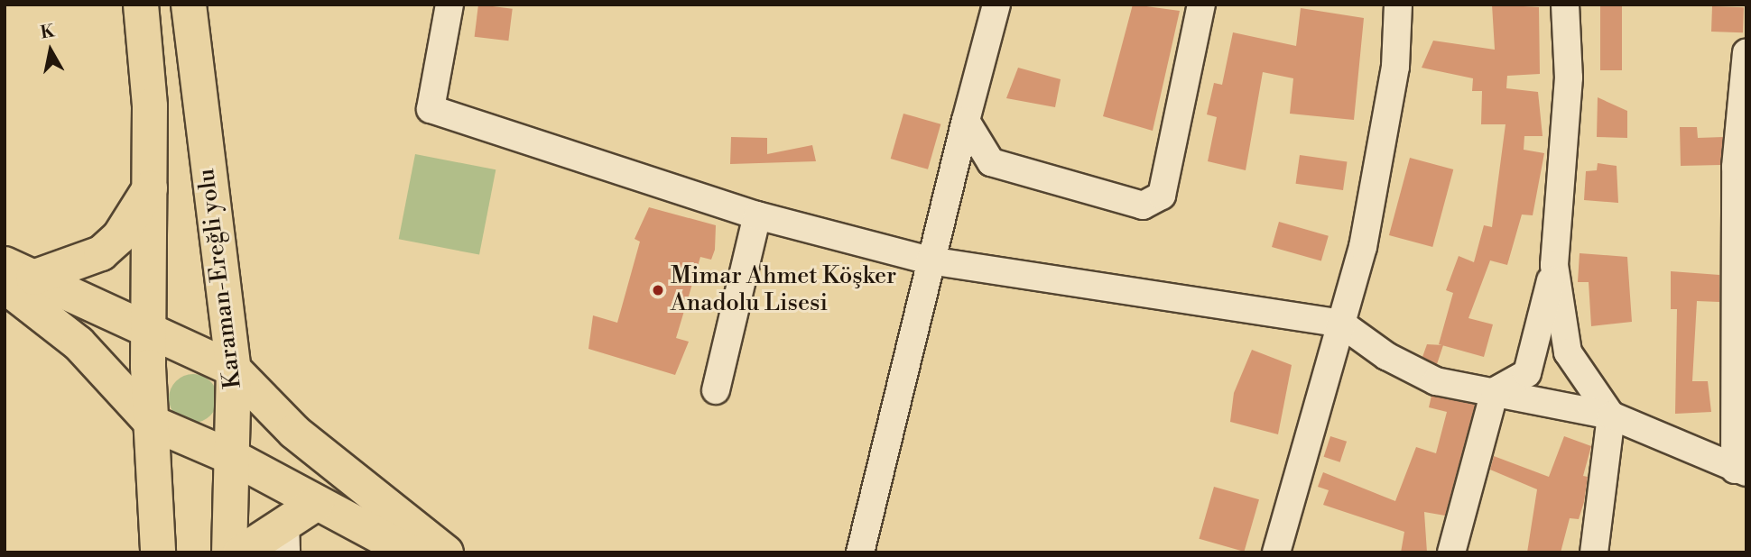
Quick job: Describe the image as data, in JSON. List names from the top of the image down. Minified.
{"streets":{"main road":["Karaman-Ereğli yolu"]},"places":["Mimar Ahmet Köşker Anadolu Lisesi"],"north":"top"}
